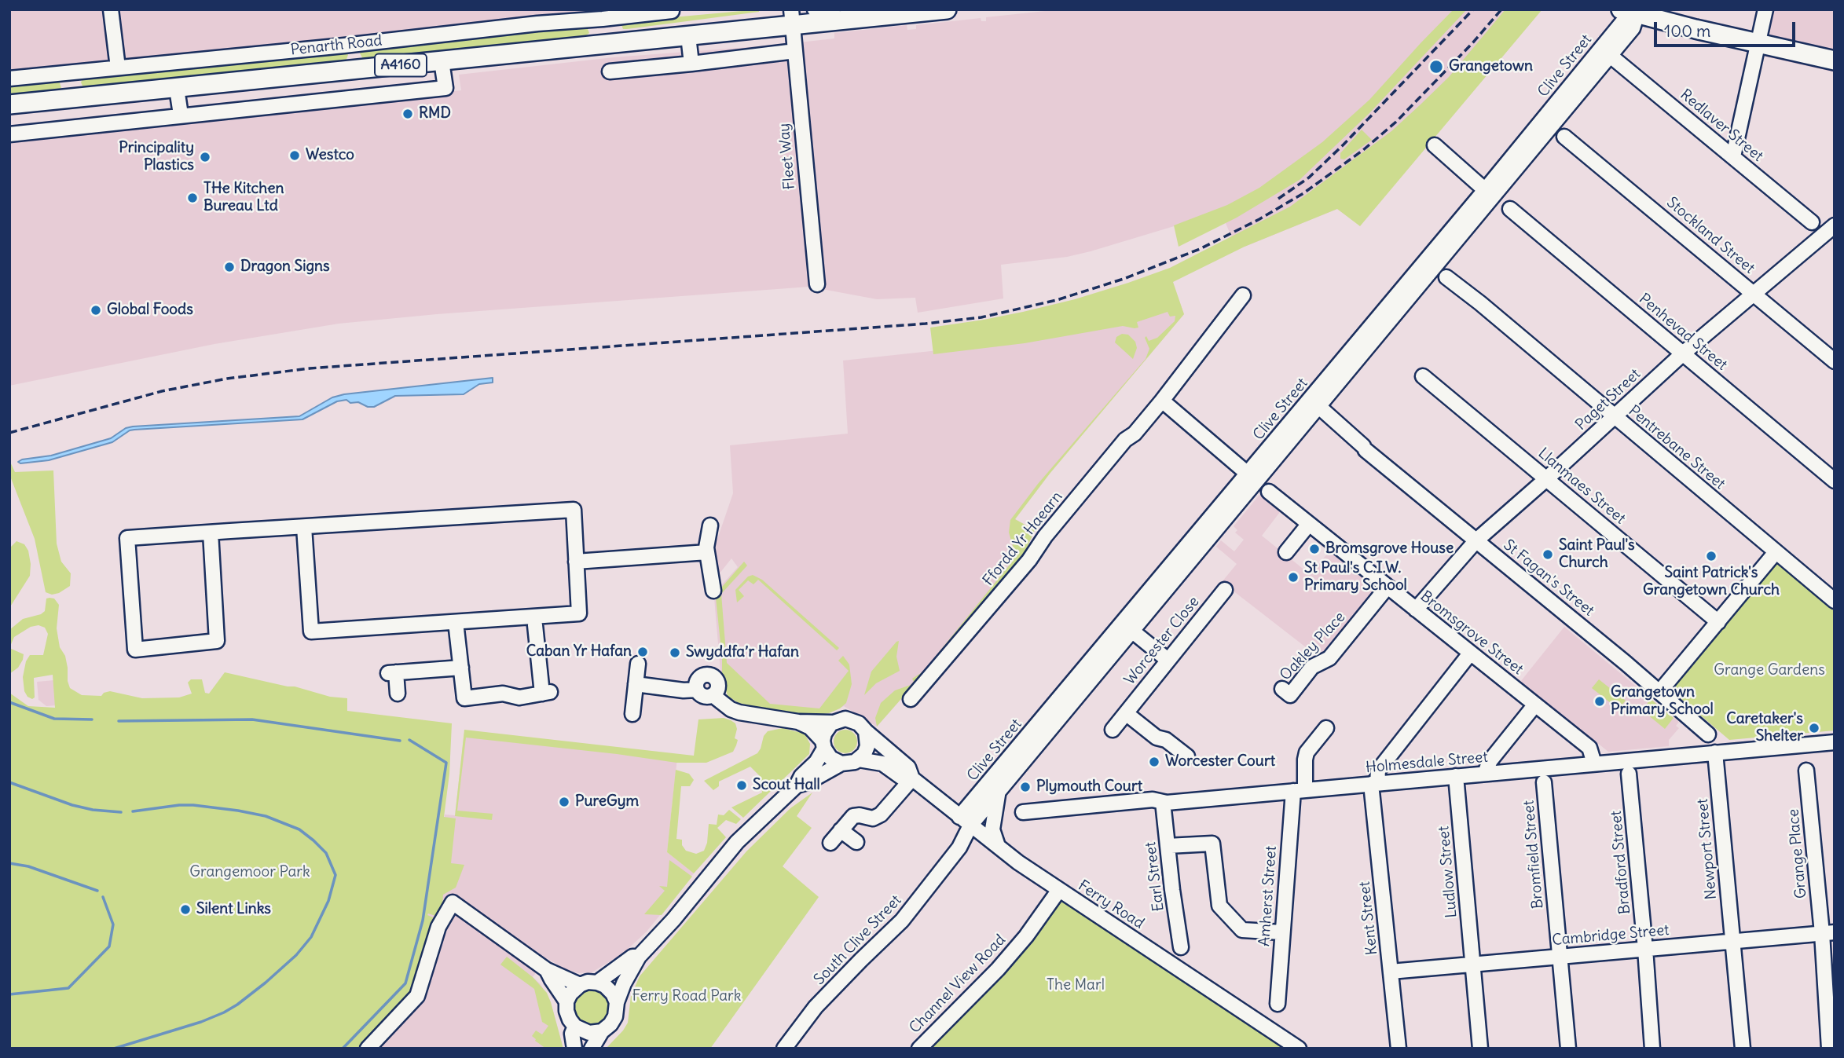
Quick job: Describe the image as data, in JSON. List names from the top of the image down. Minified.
{"streets":{"main road":["Penarth Road","A4160"],"street":["Clive Street","Redlaver Street","Fleet Way","Stockland Street","Penhevad Street","Paget Street","Pentrebane Street","Llanmaes Street","Ffordd Yr Haearn","St Fagan's Street","Bromsgrove Street","Worcester Close","Oakley Place","Holmesdale Street","Newport Street","Grange Place","Bromfield Street","Bradford Street","Ludlow Street","Earl Street","Amherst Street","Ferry Road","Kent Street","Cambridge Street","South Clive Street","Channel View Road"]},"crossings":[["Penarth Road","Fleet Way"],["Clive Street","Redlaver Street"],["Clive Street","St Fagan's Street"],["Clive Street","Ferry Road"],["Clive Street","South Clive Street"],["Stockland Street","Paget Street"],["Penhevad Street","Paget Street"],["Paget Street","Pentrebane Street"],["Paget Street","Llanmaes Street"],["Paget Street","St Fagan's Street"],["Paget Street","Bromsgrove Street"],["Bromsgrove Street","Oakley Place"],["Bromsgrove Street","Holmesdale Street"],["Holmesdale Street","Newport Street"],["Holmesdale Street","Ludlow Street"],["Holmesdale Street","Earl Street"],["Holmesdale Street","Amherst Street"],["Holmesdale Street","Kent Street"],["Newport Street","Cambridge Street"],["Grange Place","Cambridge Street"],["Bromfield Street","Cambridge Street"],["Bradford Street","Cambridge Street"],["Ludlow Street","Cambridge Street"],["Ferry Road","South Clive Street"],["Ferry Road","Channel View Road"],["Kent Street","Cambridge Street"]],"parks":["Grange Gardens","Grangemoor Park","The Marl","Ferry Road Park"],"places":["Grangetown","RMD","Westco","Principality Plastics","THe Kitchen Bureau Ltd","Dragon Signs","Global Foods","Bromsgrove House","Saint Paul's Church","Saint Patrick's Grangetown Church","St Paul's C.I.W. Primary School","Caban Yr Hafan","Swyddfa’r Hafan","Grangetown Primary School","Caretaker's Shelter","Worcester Court","Scout Hall","Plymouth Court","PureGym","Silent Links"],"scale_bar":"100 m"}
